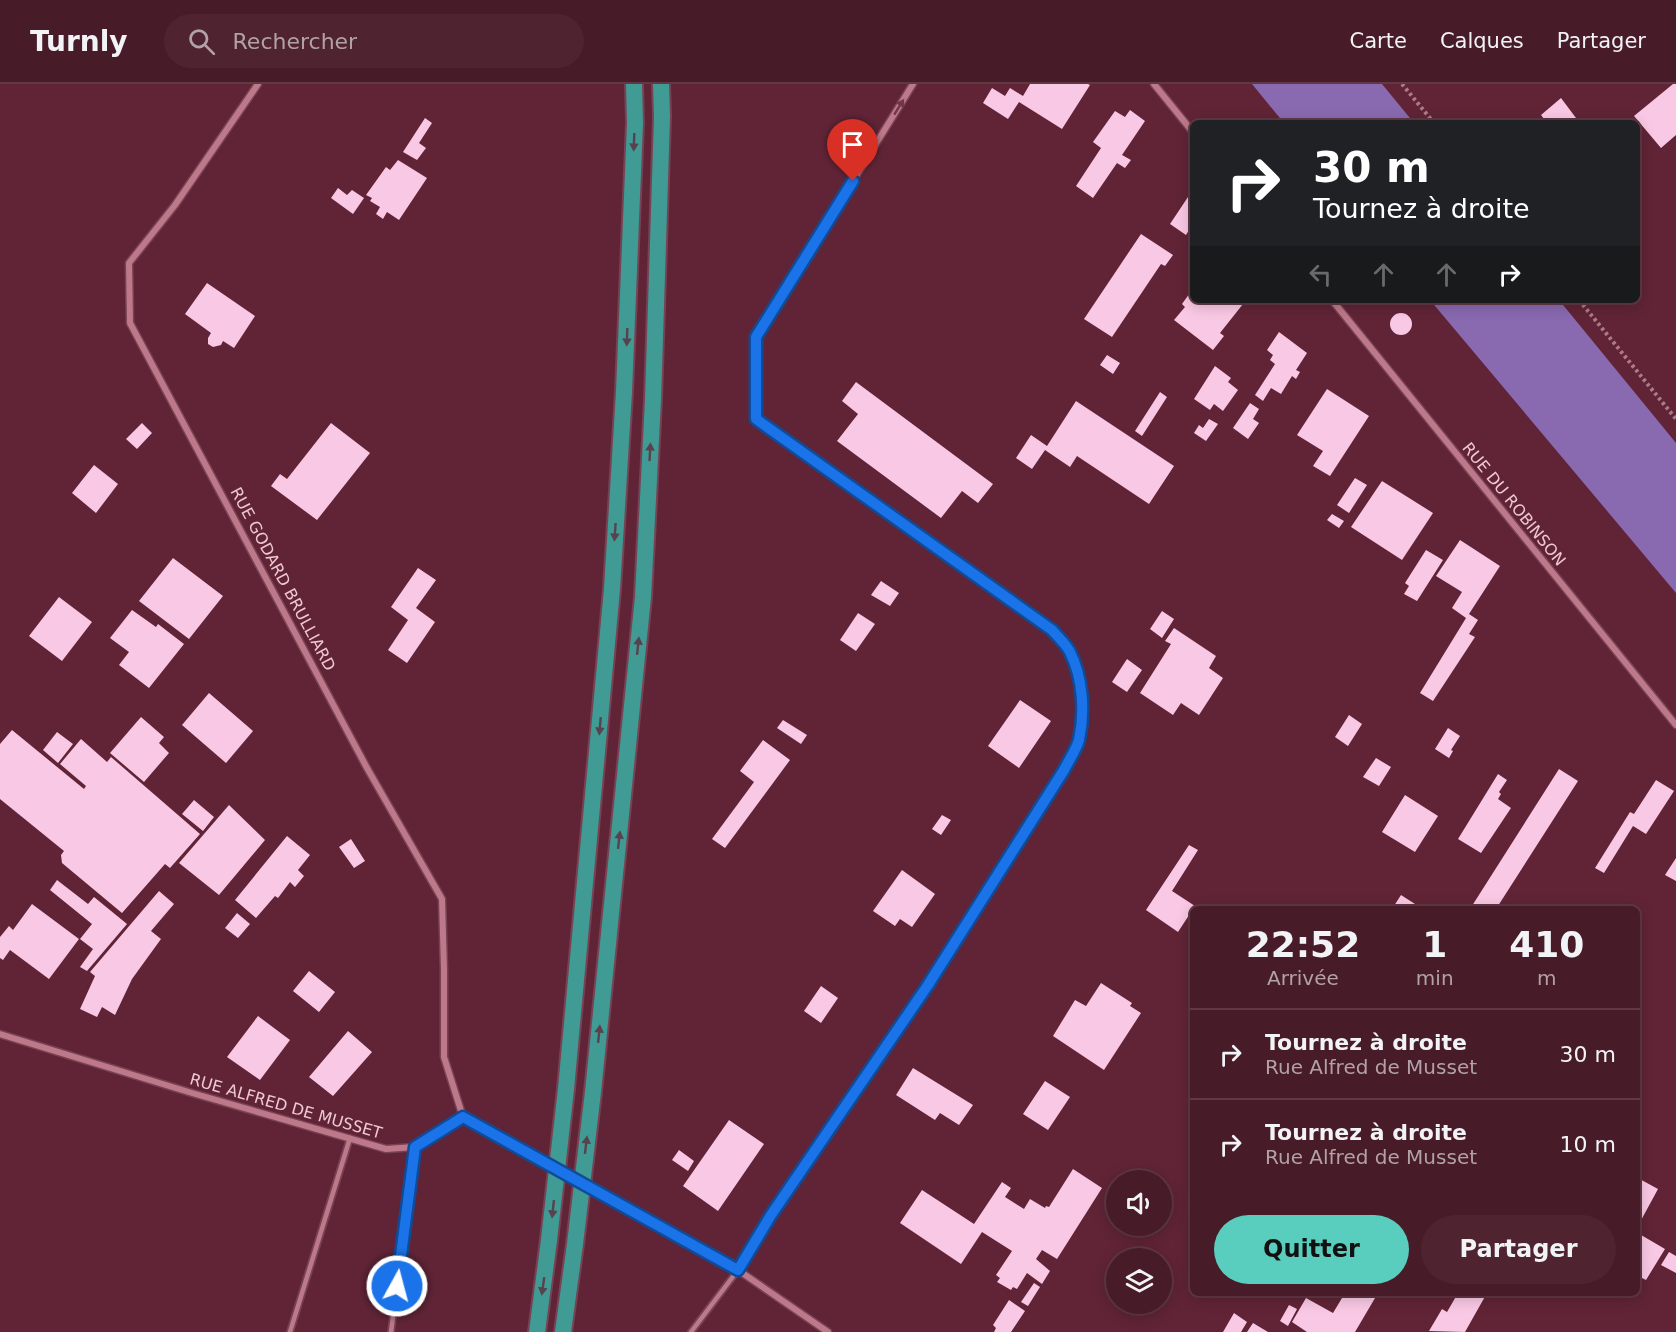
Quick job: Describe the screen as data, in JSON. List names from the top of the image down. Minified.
{"streets":{"street":["RUE DU ROBINSON","RUE GODARD BRULLIARD","RUE ALFRED DE MUSSET"]},"crossings":[["RUE GODARD BRULLIARD","RUE ALFRED DE MUSSET"]],"page":{"header":"Turnly","search":"Rechercher","nav":["Carte","Calques","Partager"],"turn":["30 m","Tournez à droite"],"eta":["22:52","Arrivée","1","min","410","m"],"list":[{"name":"Tournez à droite","note":"Rue Alfred de Musset","value":"30 m"},{"name":"Tournez à droite","note":"Rue Alfred de Musset","value":"10 m"}],"buttons":["Quitter","Partager"]}}
